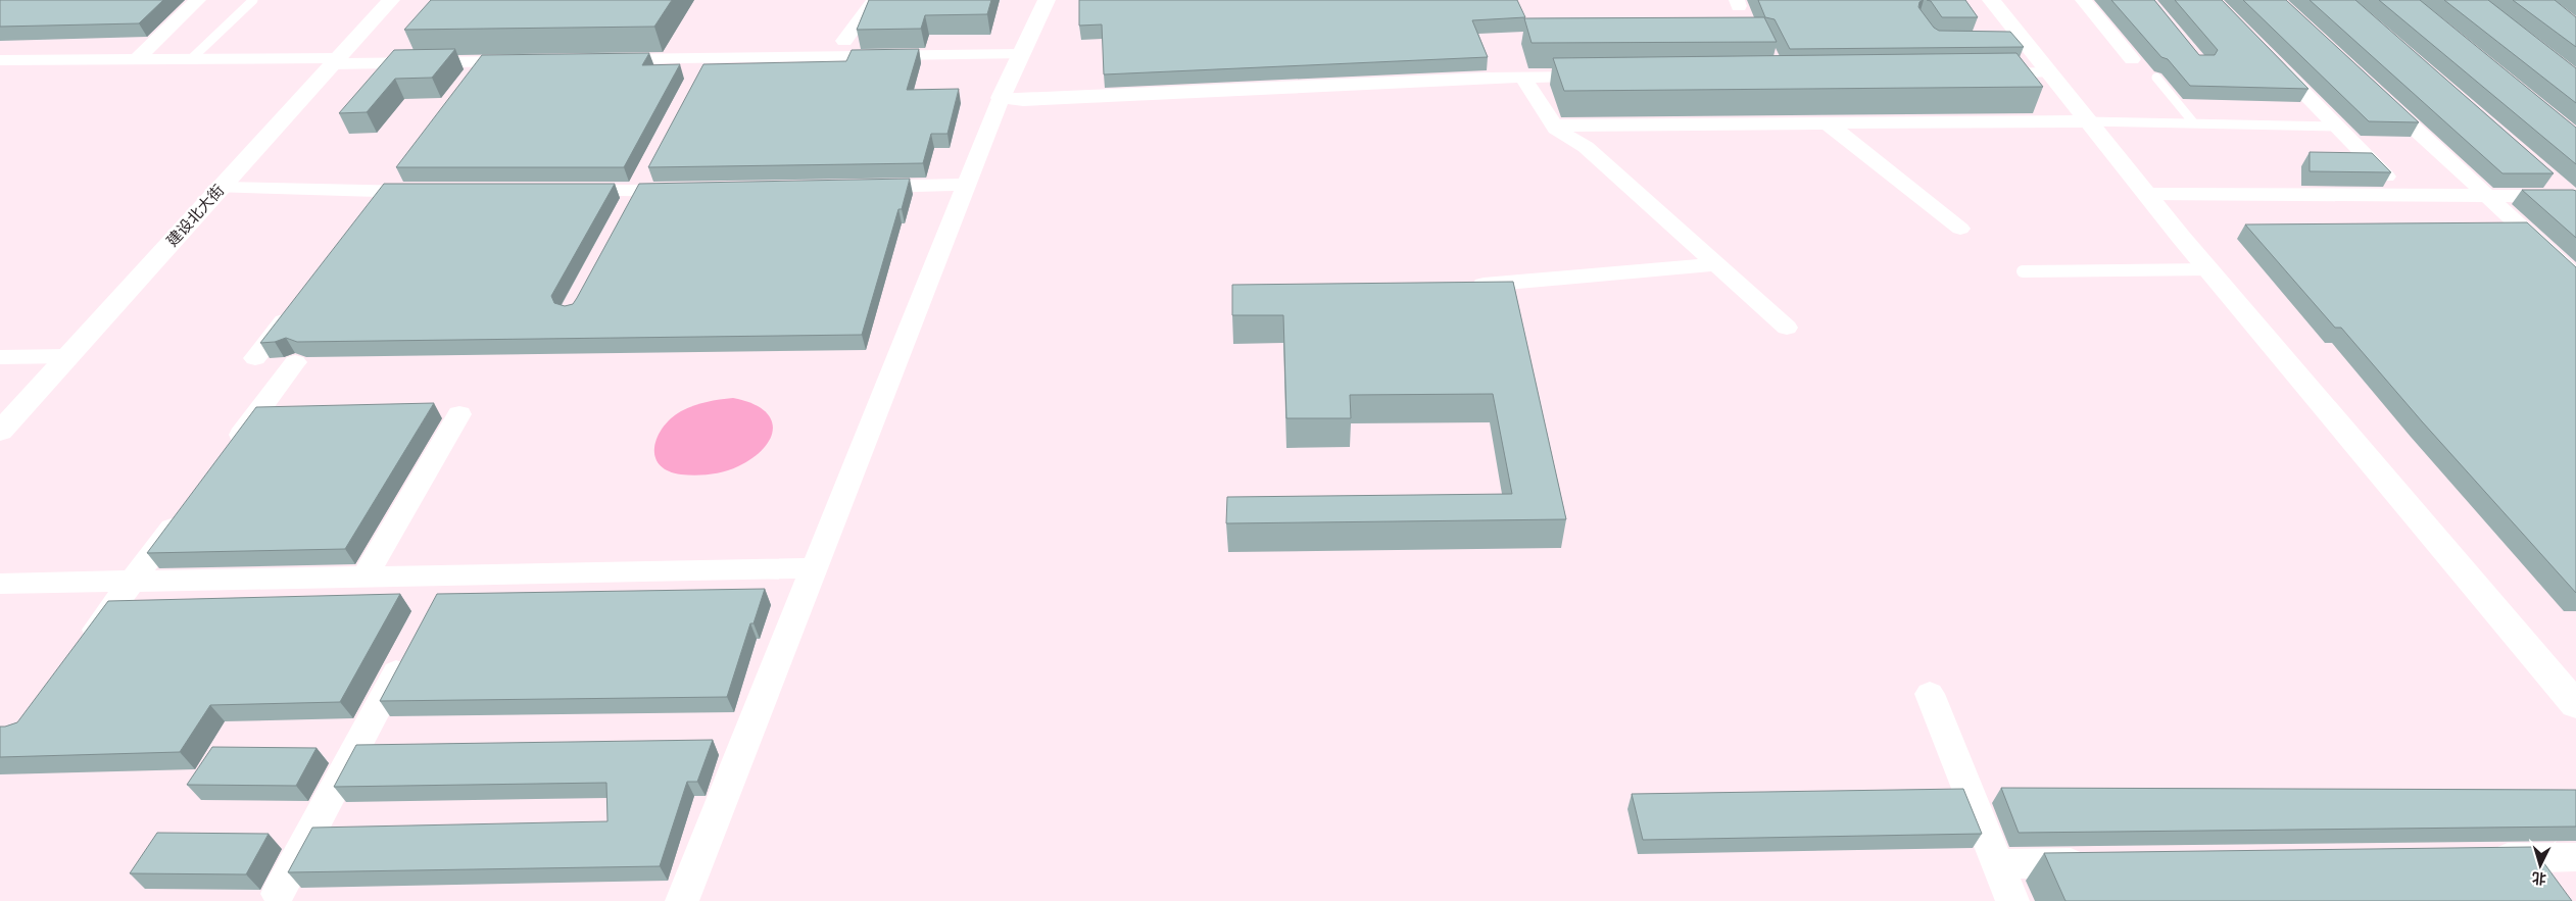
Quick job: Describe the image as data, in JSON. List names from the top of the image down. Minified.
{"streets":{"street":["建设北大街"]},"north":"bottom"}
